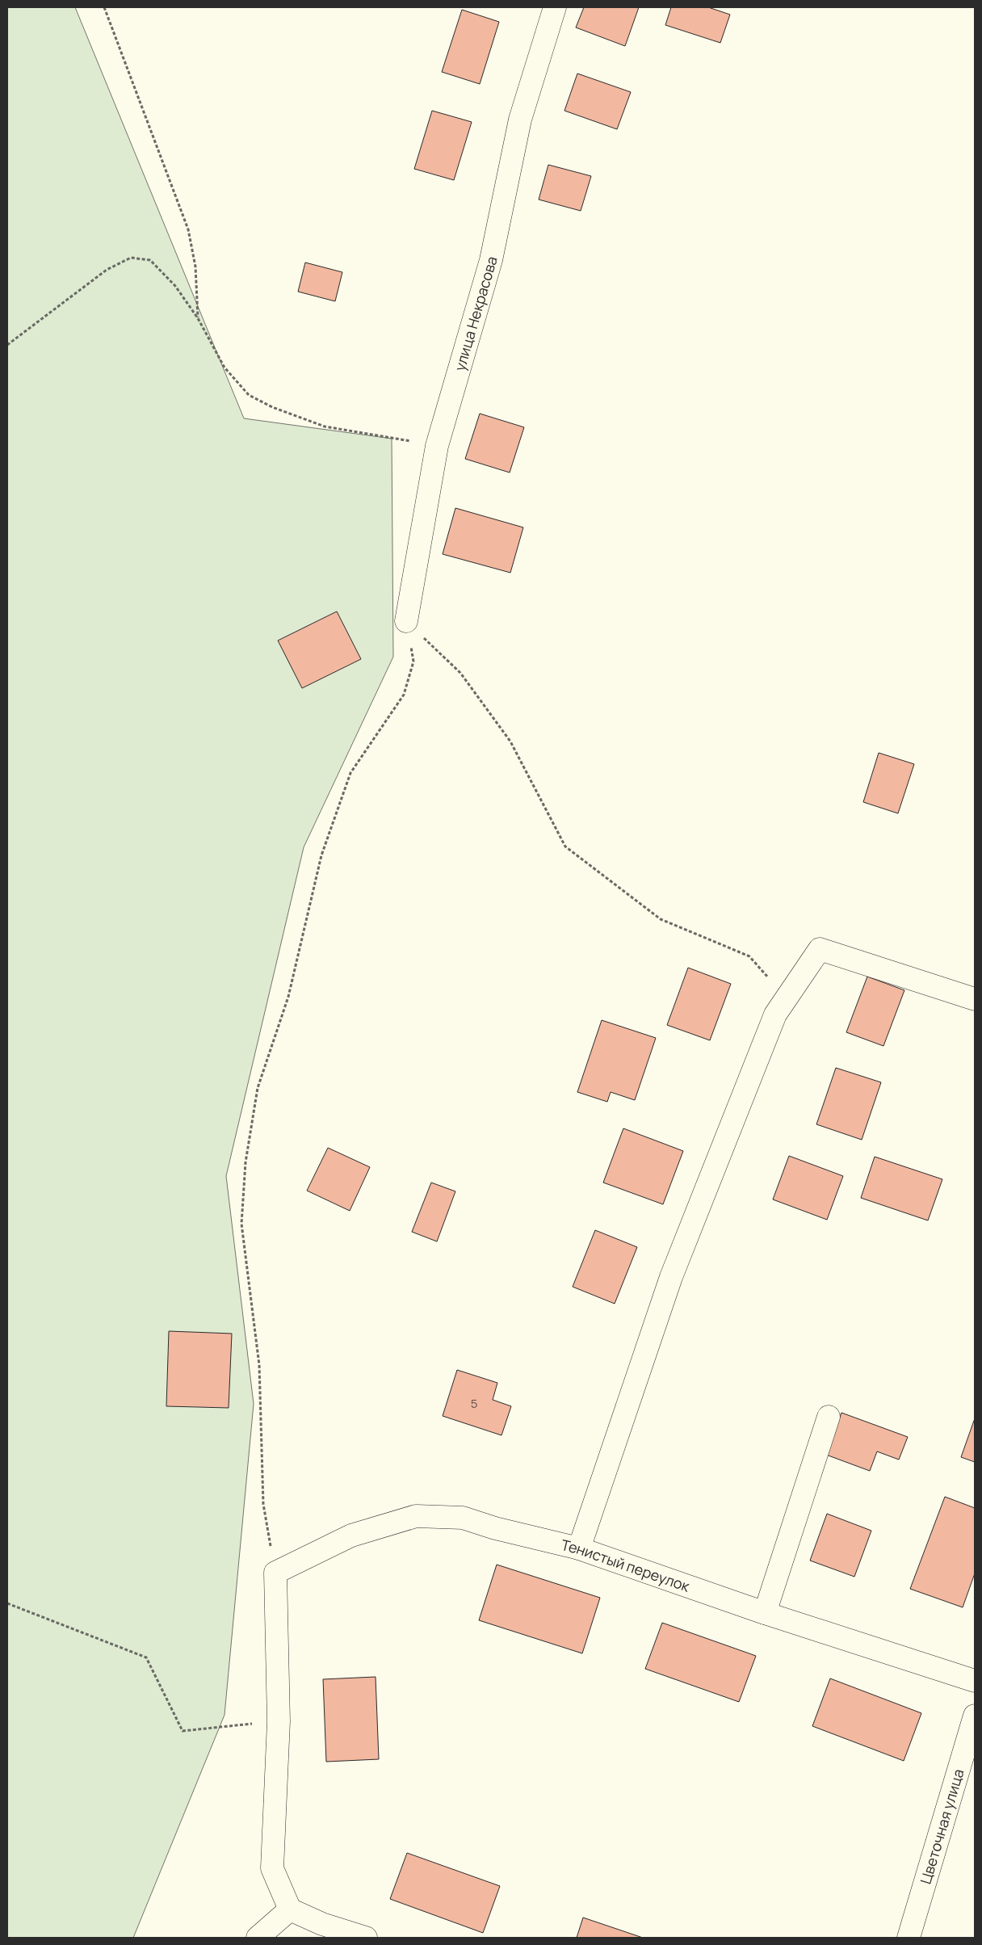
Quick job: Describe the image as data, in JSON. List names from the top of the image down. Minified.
{"streets":{"street":["улица Некрасова","Тенистый переулок","Цветочная улица"]},"house_numbers":["5"]}
